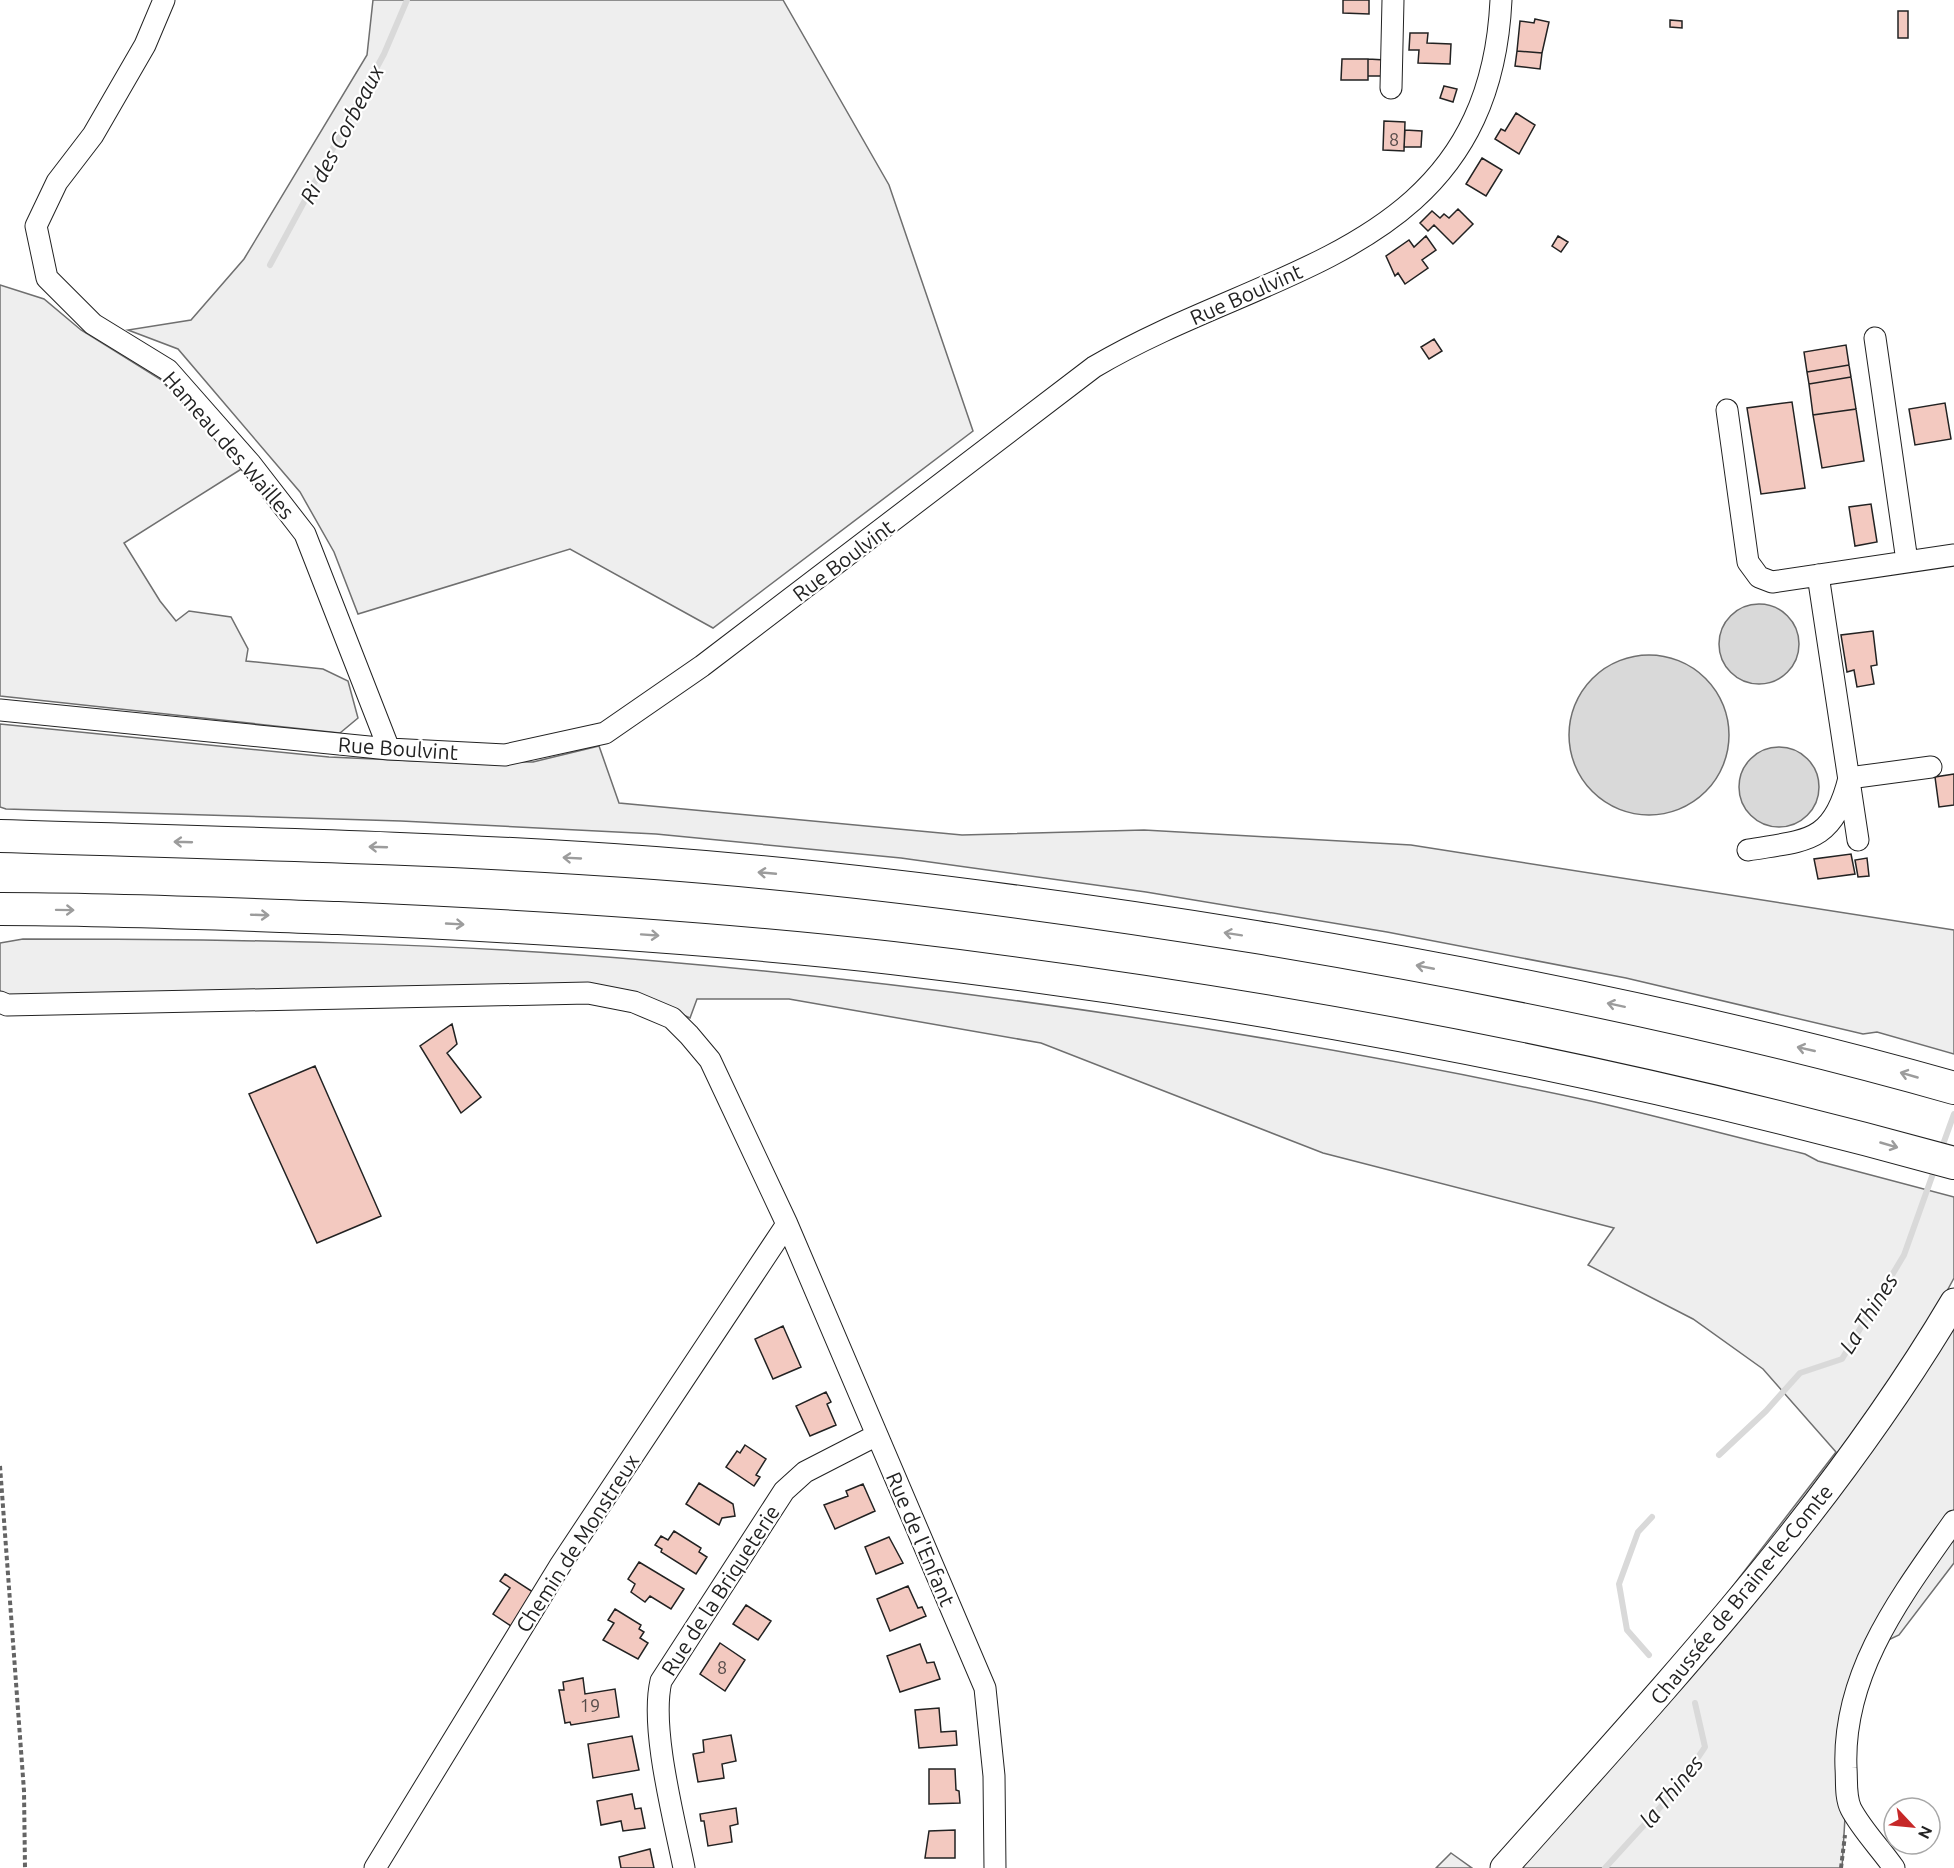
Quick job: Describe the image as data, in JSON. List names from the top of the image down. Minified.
{"streets":{"main road":["Chaussée de Braine-le-Comte"],"street":["Rue Boulvint","Hameau des Wailles","Rue de l'Enfant","Chemin de Monstreux","Rue de la Briqueterie"]},"crossings":[["Rue Boulvint","Hameau des Wailles"],["Rue de l'Enfant","Chemin de Monstreux"],["Rue de l'Enfant","Rue de la Briqueterie"]],"water":["Ri des Corbeaux","La Thines","la Thines"],"house_numbers":["8","8","19"],"north":"bottom right"}
